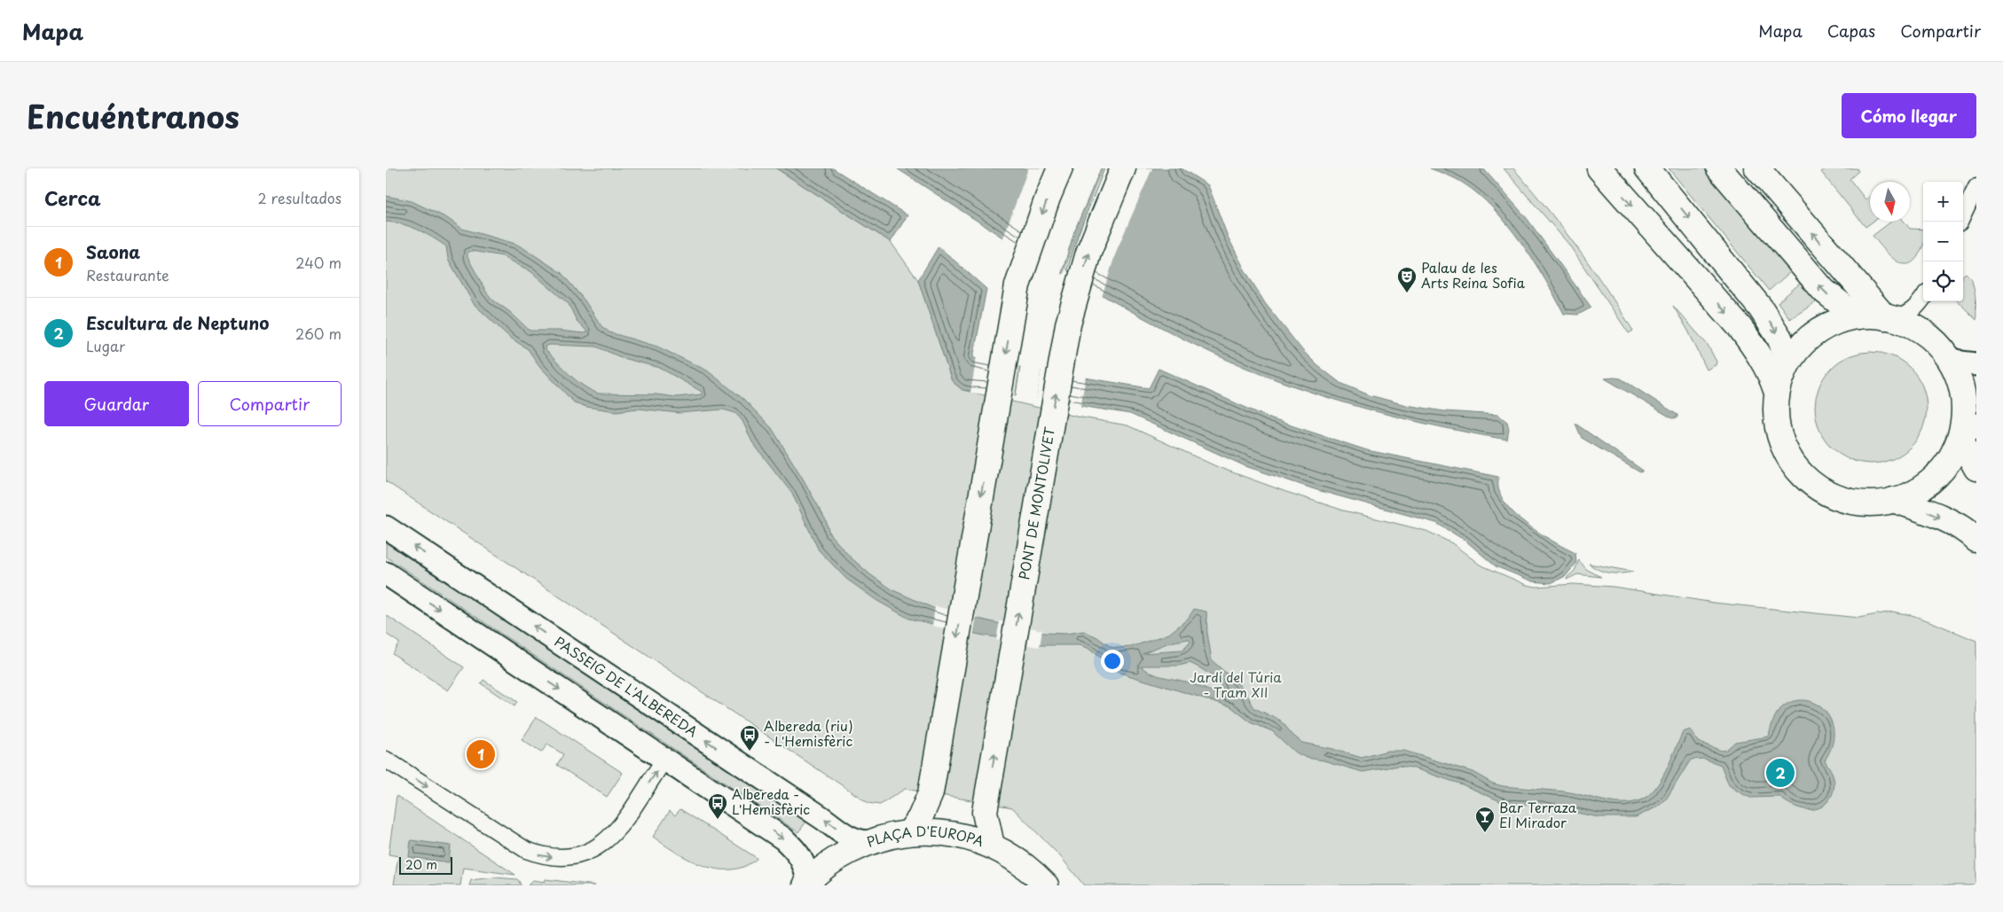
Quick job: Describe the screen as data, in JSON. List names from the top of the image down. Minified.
{"streets":{"main road":["PONT DE MONTOLIVET","PASSEIG DE L'ALBEREDA","PLAÇA D'EUROPA"]},"crossings":[["PONT DE MONTOLIVET","PLAÇA D'EUROPA"],["PASSEIG DE L'ALBEREDA","PLAÇA D'EUROPA"]],"parks":["Jardí del Túria - Tram XII"],"places":{"theatre":["Palau de les Arts Reina Sofia"],"bus stop":["Albereda (riu) - L'Hemisfèric","Albereda - L'Hemisfèric"],"bar":["Bar Terraza El Mirador"]},"scale_bar":"20 m","north":"bottom","page":{"header":"Mapa","nav":["Mapa","Capas","Compartir"],"title":"Encuéntranos","buttons":["Cómo llegar",["Guardar","Compartir"]],"heading":["Cerca","2 resultados"],"map_buttons":["+","−"],"list":[{"mark":"1","name":"Saona","note":"Restaurante","value":"240 m"},{"mark":"2","name":"Escultura de Neptuno","note":"Lugar","value":"260 m"}],"pins":["1","2"],"scale":"20 m"}}
